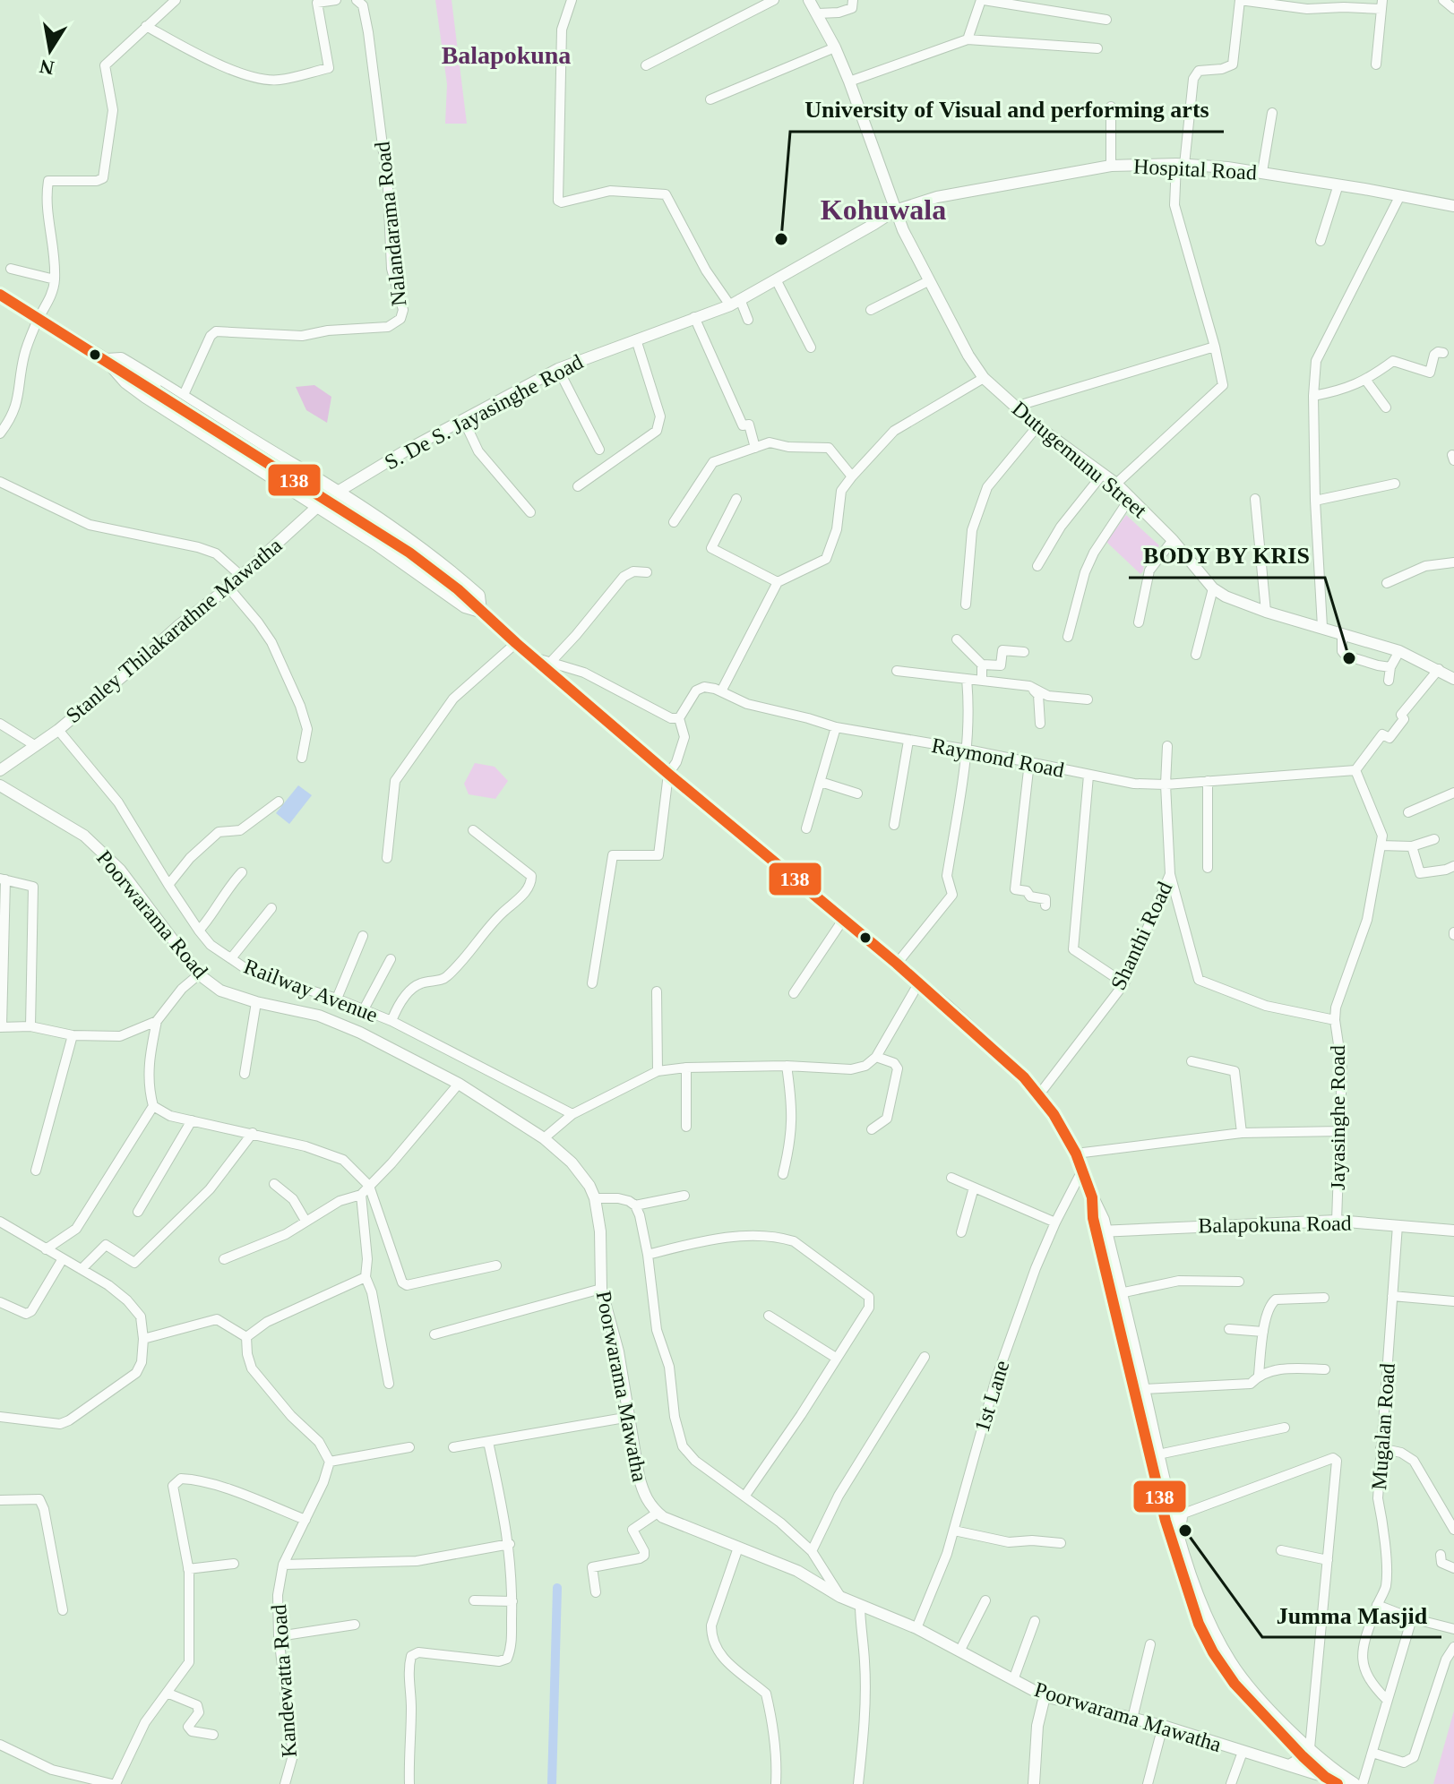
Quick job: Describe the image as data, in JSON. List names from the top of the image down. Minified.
{"streets":{"main road":["Hospital Road","S. De S. Jayasinghe Road","Dutugemunu Street","Stanley Thilakarathne Mawatha","Poorwarama Road","Balapokuna Road","Poorwarama Mawatha"],"street":["Nalandarama Road","Raymond Road","Shanthi Road","Railway Avenue","Jayasinghe Road","1st Lane","Mugalan Road","Kandewatta Road"]},"crossings":[["Hospital Road","S. De S. Jayasinghe Road"],["Hospital Road","Dutugemunu Street"],["S. De S. Jayasinghe Road","Dutugemunu Street"],["S. De S. Jayasinghe Road","Stanley Thilakarathne Mawatha"],["Stanley Thilakarathne Mawatha","Railway Avenue"],["Raymond Road","Jayasinghe Road"],["Poorwarama Road","Poorwarama Mawatha"],["Shanthi Road","Jayasinghe Road"],["Jayasinghe Road","Balapokuna Road"],["Balapokuna Road","Mugalan Road"],["Poorwarama Mawatha","1st Lane"]],"districts":["Balapokuna","Kohuwala"],"places":["University of Visual and performing arts","BODY BY KRIS","Jumma Masjid"],"lines":["transit line 138"],"north":"bottom"}
